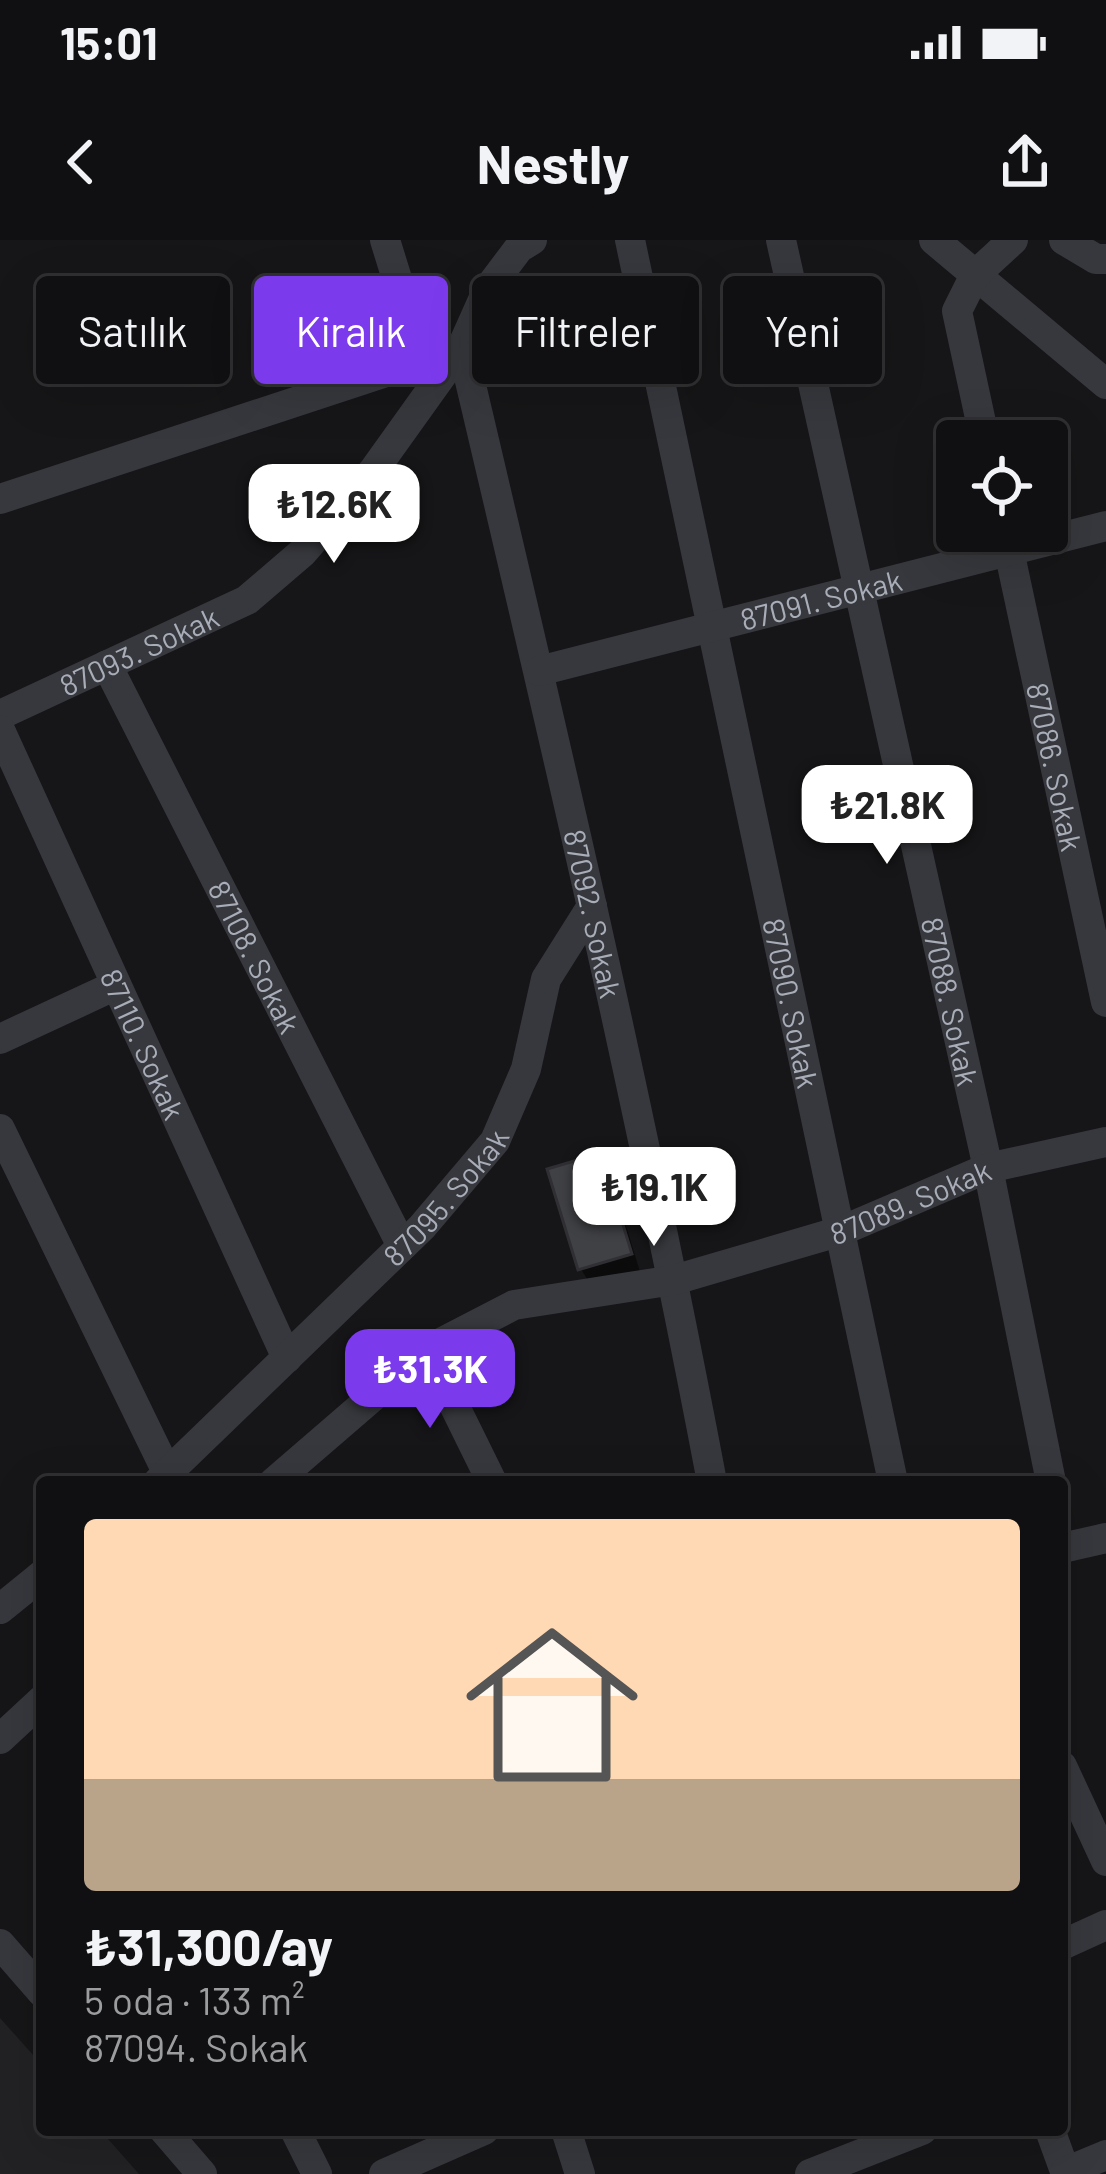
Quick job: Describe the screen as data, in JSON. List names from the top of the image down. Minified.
{"streets":{"street":["87091. Sokak","87093. Sokak","87086. Sokak","87092. Sokak","87108. Sokak","87088. Sokak","87090. Sokak","87110. Sokak","87095. Sokak","87089. Sokak"]},"crossings":[["87091. Sokak","87092. Sokak"],["87091. Sokak","87088. Sokak"],["87091. Sokak","87090. Sokak"],["87093. Sokak","87092. Sokak"],["87093. Sokak","87108. Sokak"],["87092. Sokak","87095. Sokak"],["87092. Sokak","87089. Sokak"],["87108. Sokak","87095. Sokak"],["87088. Sokak","87089. Sokak"],["87090. Sokak","87089. Sokak"],["87110. Sokak","87095. Sokak"]],"page":{"status":"15:01","header":"Nestly","chip":["Satılık","Kiralık","Filtreler","Yeni"],"price":["₺12.6K","₺21.8K","₺19.1K","₺31.3K"],"list":[{"name":"₺31,300/ay","note":"5 oda · 133 m² · 87094. Sokak"}]}}
